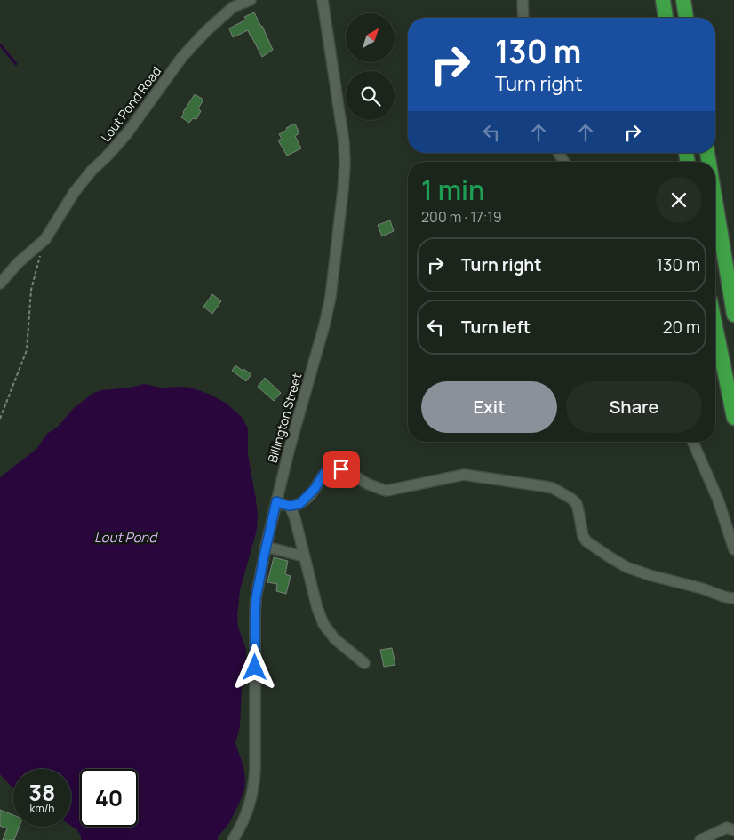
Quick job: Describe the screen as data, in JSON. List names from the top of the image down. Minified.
{"streets":{"street":["Lout Pond Road","Billington Street"]},"water":["Lout Pond"],"north":"top right","page":{"turn":["130 m","Turn right"],"heading":["1 min","200 m · 17:19"],"list":[{"name":"Turn right","value":"130 m"},{"name":"Turn left","value":"20 m"}],"buttons":["Exit","Share"],"speed":"38 km/h","limit":"40"}}
